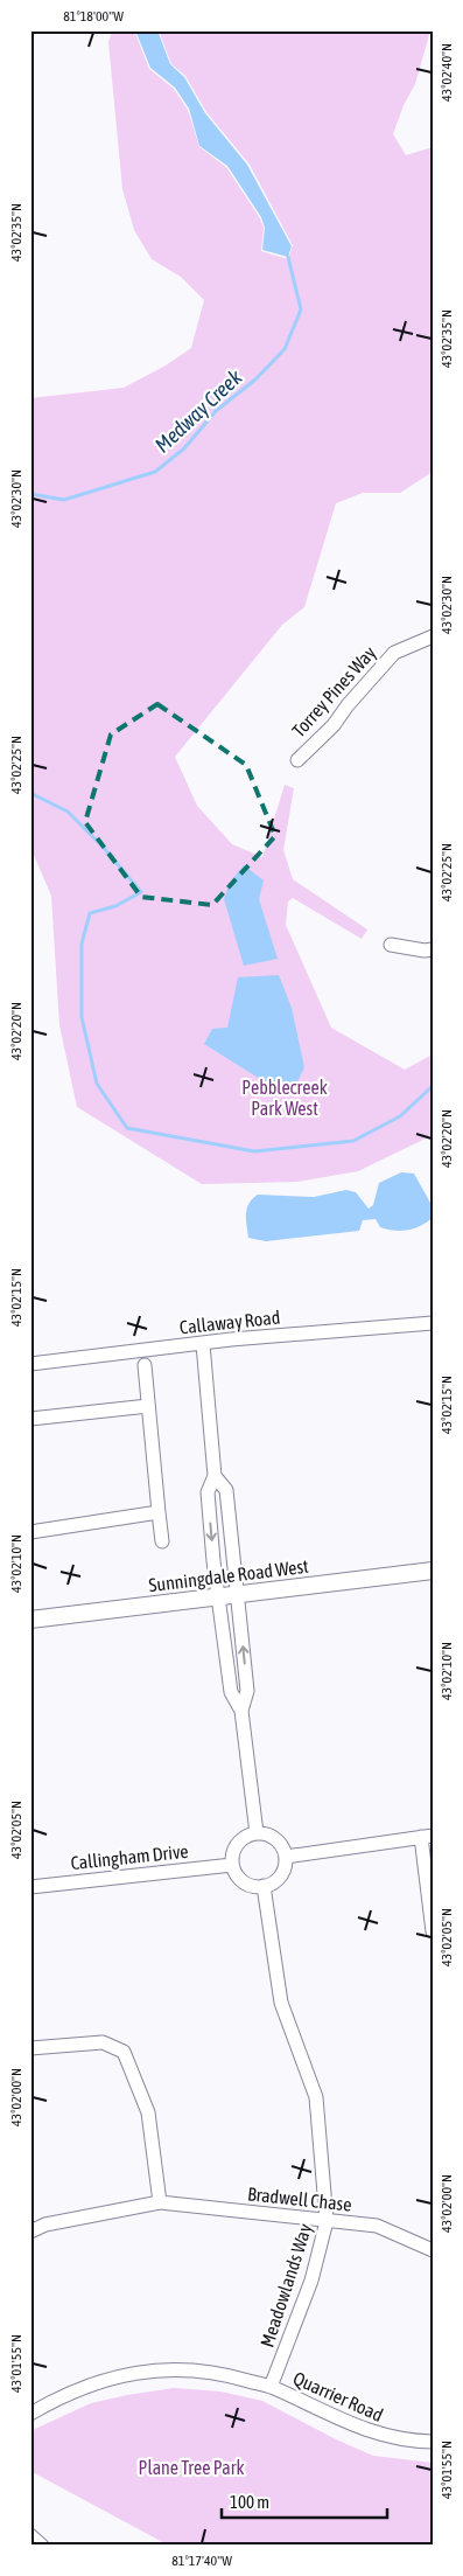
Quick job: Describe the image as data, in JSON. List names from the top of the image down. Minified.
{"streets":{"main road":["Sunningdale Road West"],"street":["Torrey Pines Way","Callaway Road","Callingham Drive","Bradwell Chase","Meadowlands Way","Quarrier Road"]},"crossings":[["Callingham Drive","Meadowlands Way"],["Bradwell Chase","Meadowlands Way"],["Meadowlands Way","Quarrier Road"]],"water":["Medway Creek"],"parks":["Pebblecreek Park West","Plane Tree Park"],"scale_bar":"100 m","coordinates":["81°18'00\"W","43°02'40\"N","43°02'35\"N","43°02'30\"N","43°02'25\"N","43°02'20\"N","43°02'15\"N","43°02'10\"N","43°02'05\"N","43°02'00\"N","43°01'55\"N","81°17'40\"W"]}
